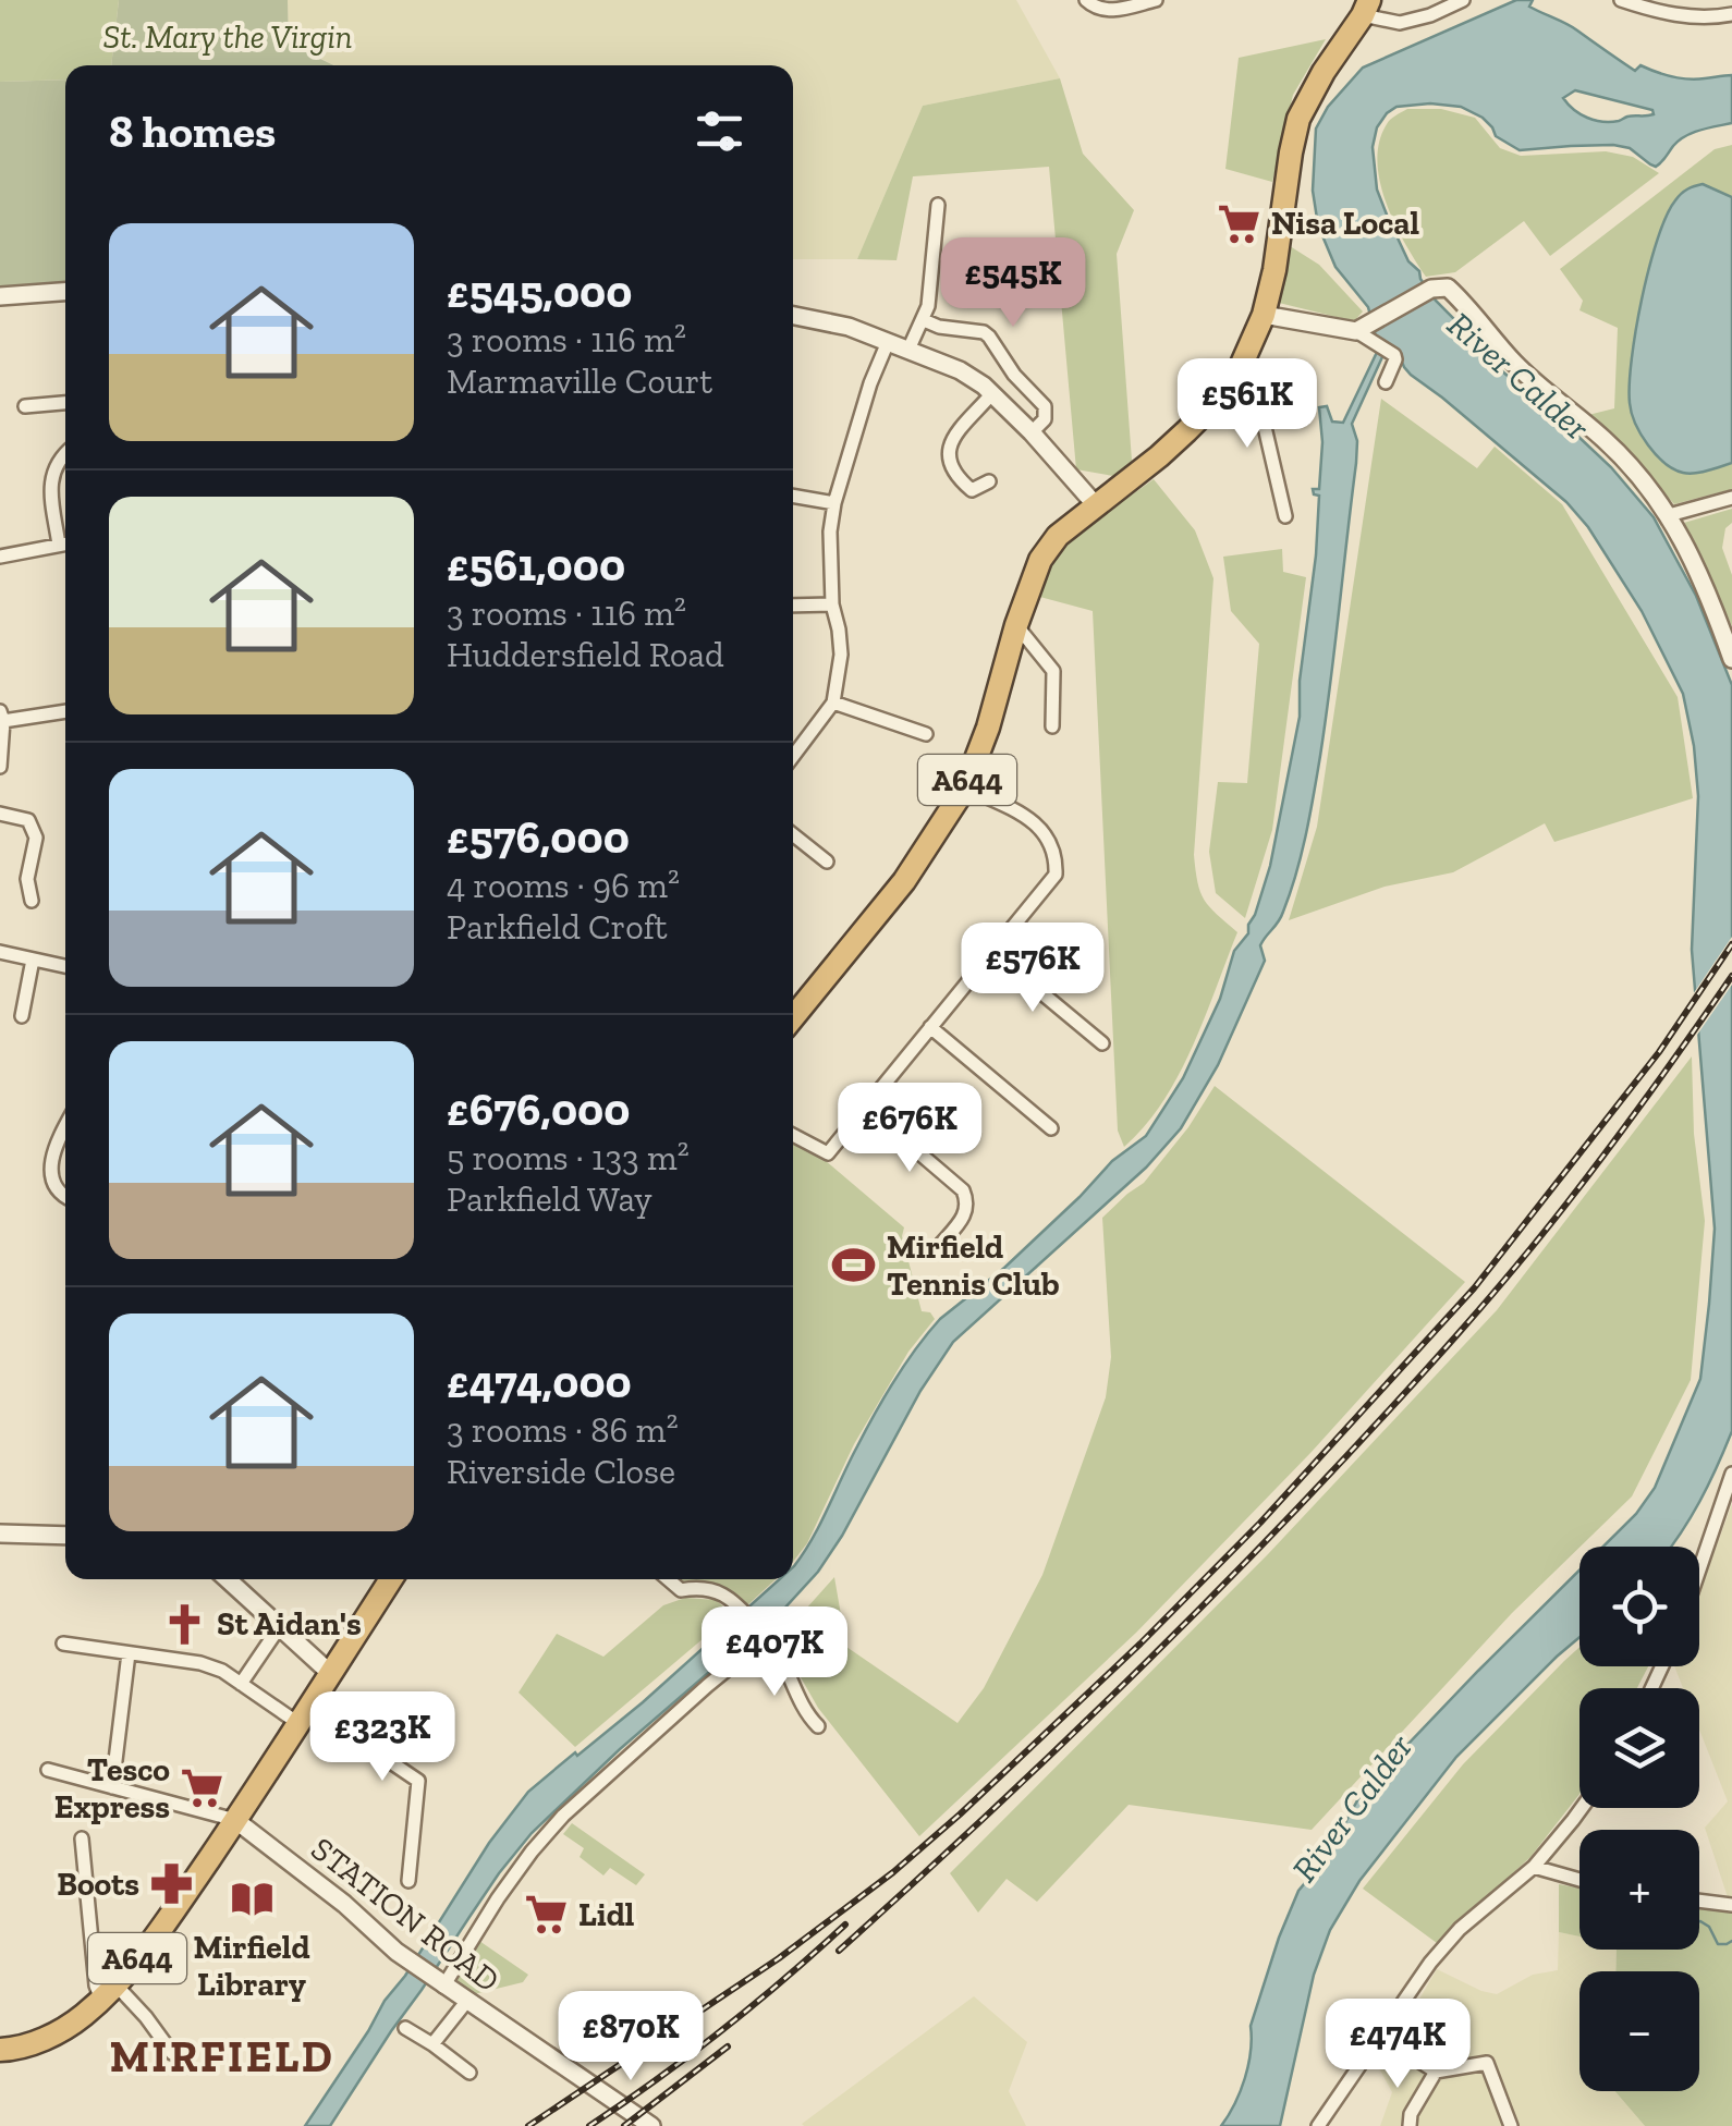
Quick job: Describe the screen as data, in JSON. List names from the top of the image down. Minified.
{"streets":{"highway":["A644"],"street":["STATION ROAD"]},"crossings":[["A644","STATION ROAD"]],"districts":["MIRFIELD"],"water":["River Calder"],"parks":["St. Mary the Virgin"],"places":{"supermarket":["Nisa Local","Tesco Express","Lidl"],"sports":["Mirfield Tennis Club"],"church":["St Aidan's"],"pharmacy":["Boots"],"library":["Mirfield Library"]},"page":{"heading":"8 homes","list":[{"name":"£545,000","note":"3 rooms · 116 m² · Marmaville Court"},{"name":"£561,000","note":"3 rooms · 116 m² · Huddersfield Road"},{"name":"£576,000","note":"4 rooms · 96 m² · Parkfield Croft"},{"name":"£676,000","note":"5 rooms · 133 m² · Parkfield Way"},{"name":"£474,000","note":"3 rooms · 86 m² · Riverside Close"}],"price":["£545K","£561K","£576K","£676K","£407K","£323K","£870K","£474K"],"map_buttons":["+","−"]}}
